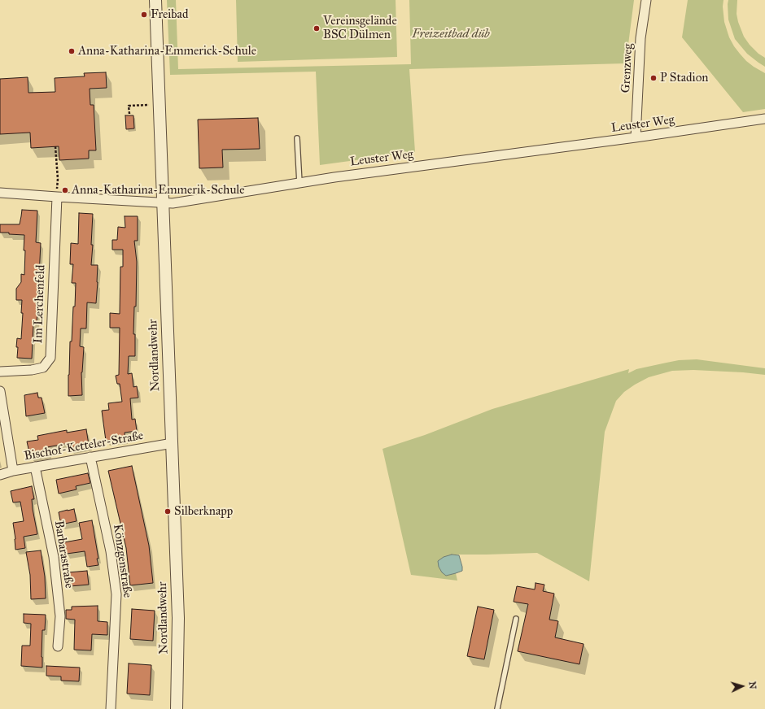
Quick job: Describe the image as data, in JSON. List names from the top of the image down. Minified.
{"streets":{"street":["Grenzweg","Leuster Weg","Im Lerchenfeld","Nordlandwehr","Bischof-Ketteler-Straße","Barbarastraße","Könzgenstraße"]},"crossings":[["Grenzweg","Leuster Weg"],["Leuster Weg","Im Lerchenfeld"],["Leuster Weg","Nordlandwehr"],["Nordlandwehr","Bischof-Ketteler-Straße"],["Bischof-Ketteler-Straße","Barbarastraße"],["Bischof-Ketteler-Straße","Könzgenstraße"]],"parks":["Freizeitbad düb"],"places":["Freibad","Vereinsgelände BSC Dülmen","Anna-Katharina-Emmerick-Schule","P Stadion","Anna-Katharina-Emmerik-Schule","Silberknapp"],"north":"right"}
